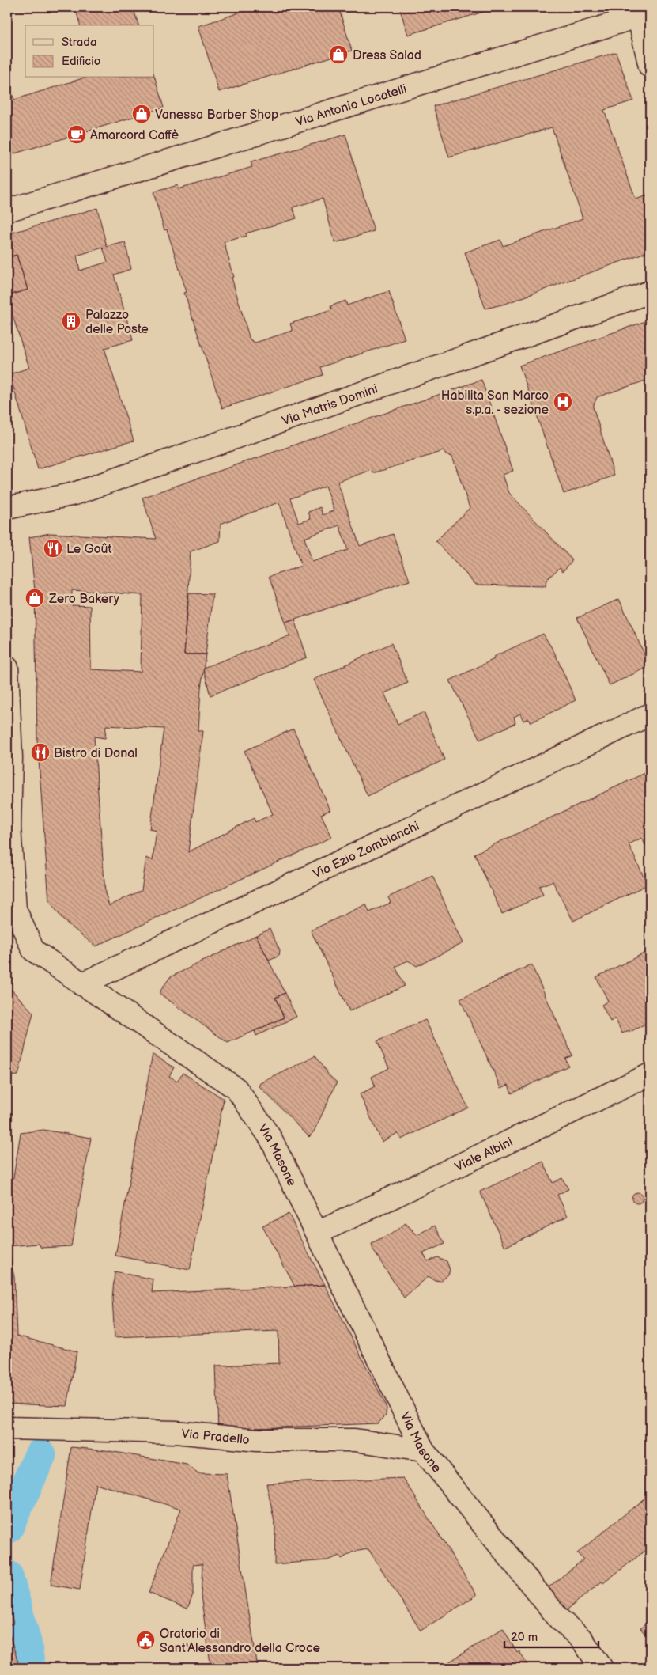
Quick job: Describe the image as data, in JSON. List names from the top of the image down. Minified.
{"streets":{"street":["Via Antonio Locatelli","Via Matris Domini","Via Ezio Zambianchi","Viale Albini","Via Masone","Via Pradello"]},"crossings":[["Via Ezio Zambianchi","Via Masone"],["Viale Albini","Via Masone"],["Via Masone","Via Pradello"]],"places":{"shop":["Dress Salad","Vanessa Barber Shop","Zero Bakery"],"cafe":["Amarcord Caffè"],"building":["Palazzo delle Poste"],"hospital":["Habilita San Marco s.p.a. - sezione"],"restaurant":["Le Goût","Bistro di Donal"],"public building":["Oratorio di Sant'Alessandro della Croce"]},"legend":["Strada","Edificio"],"scale_bar":"20 m"}
